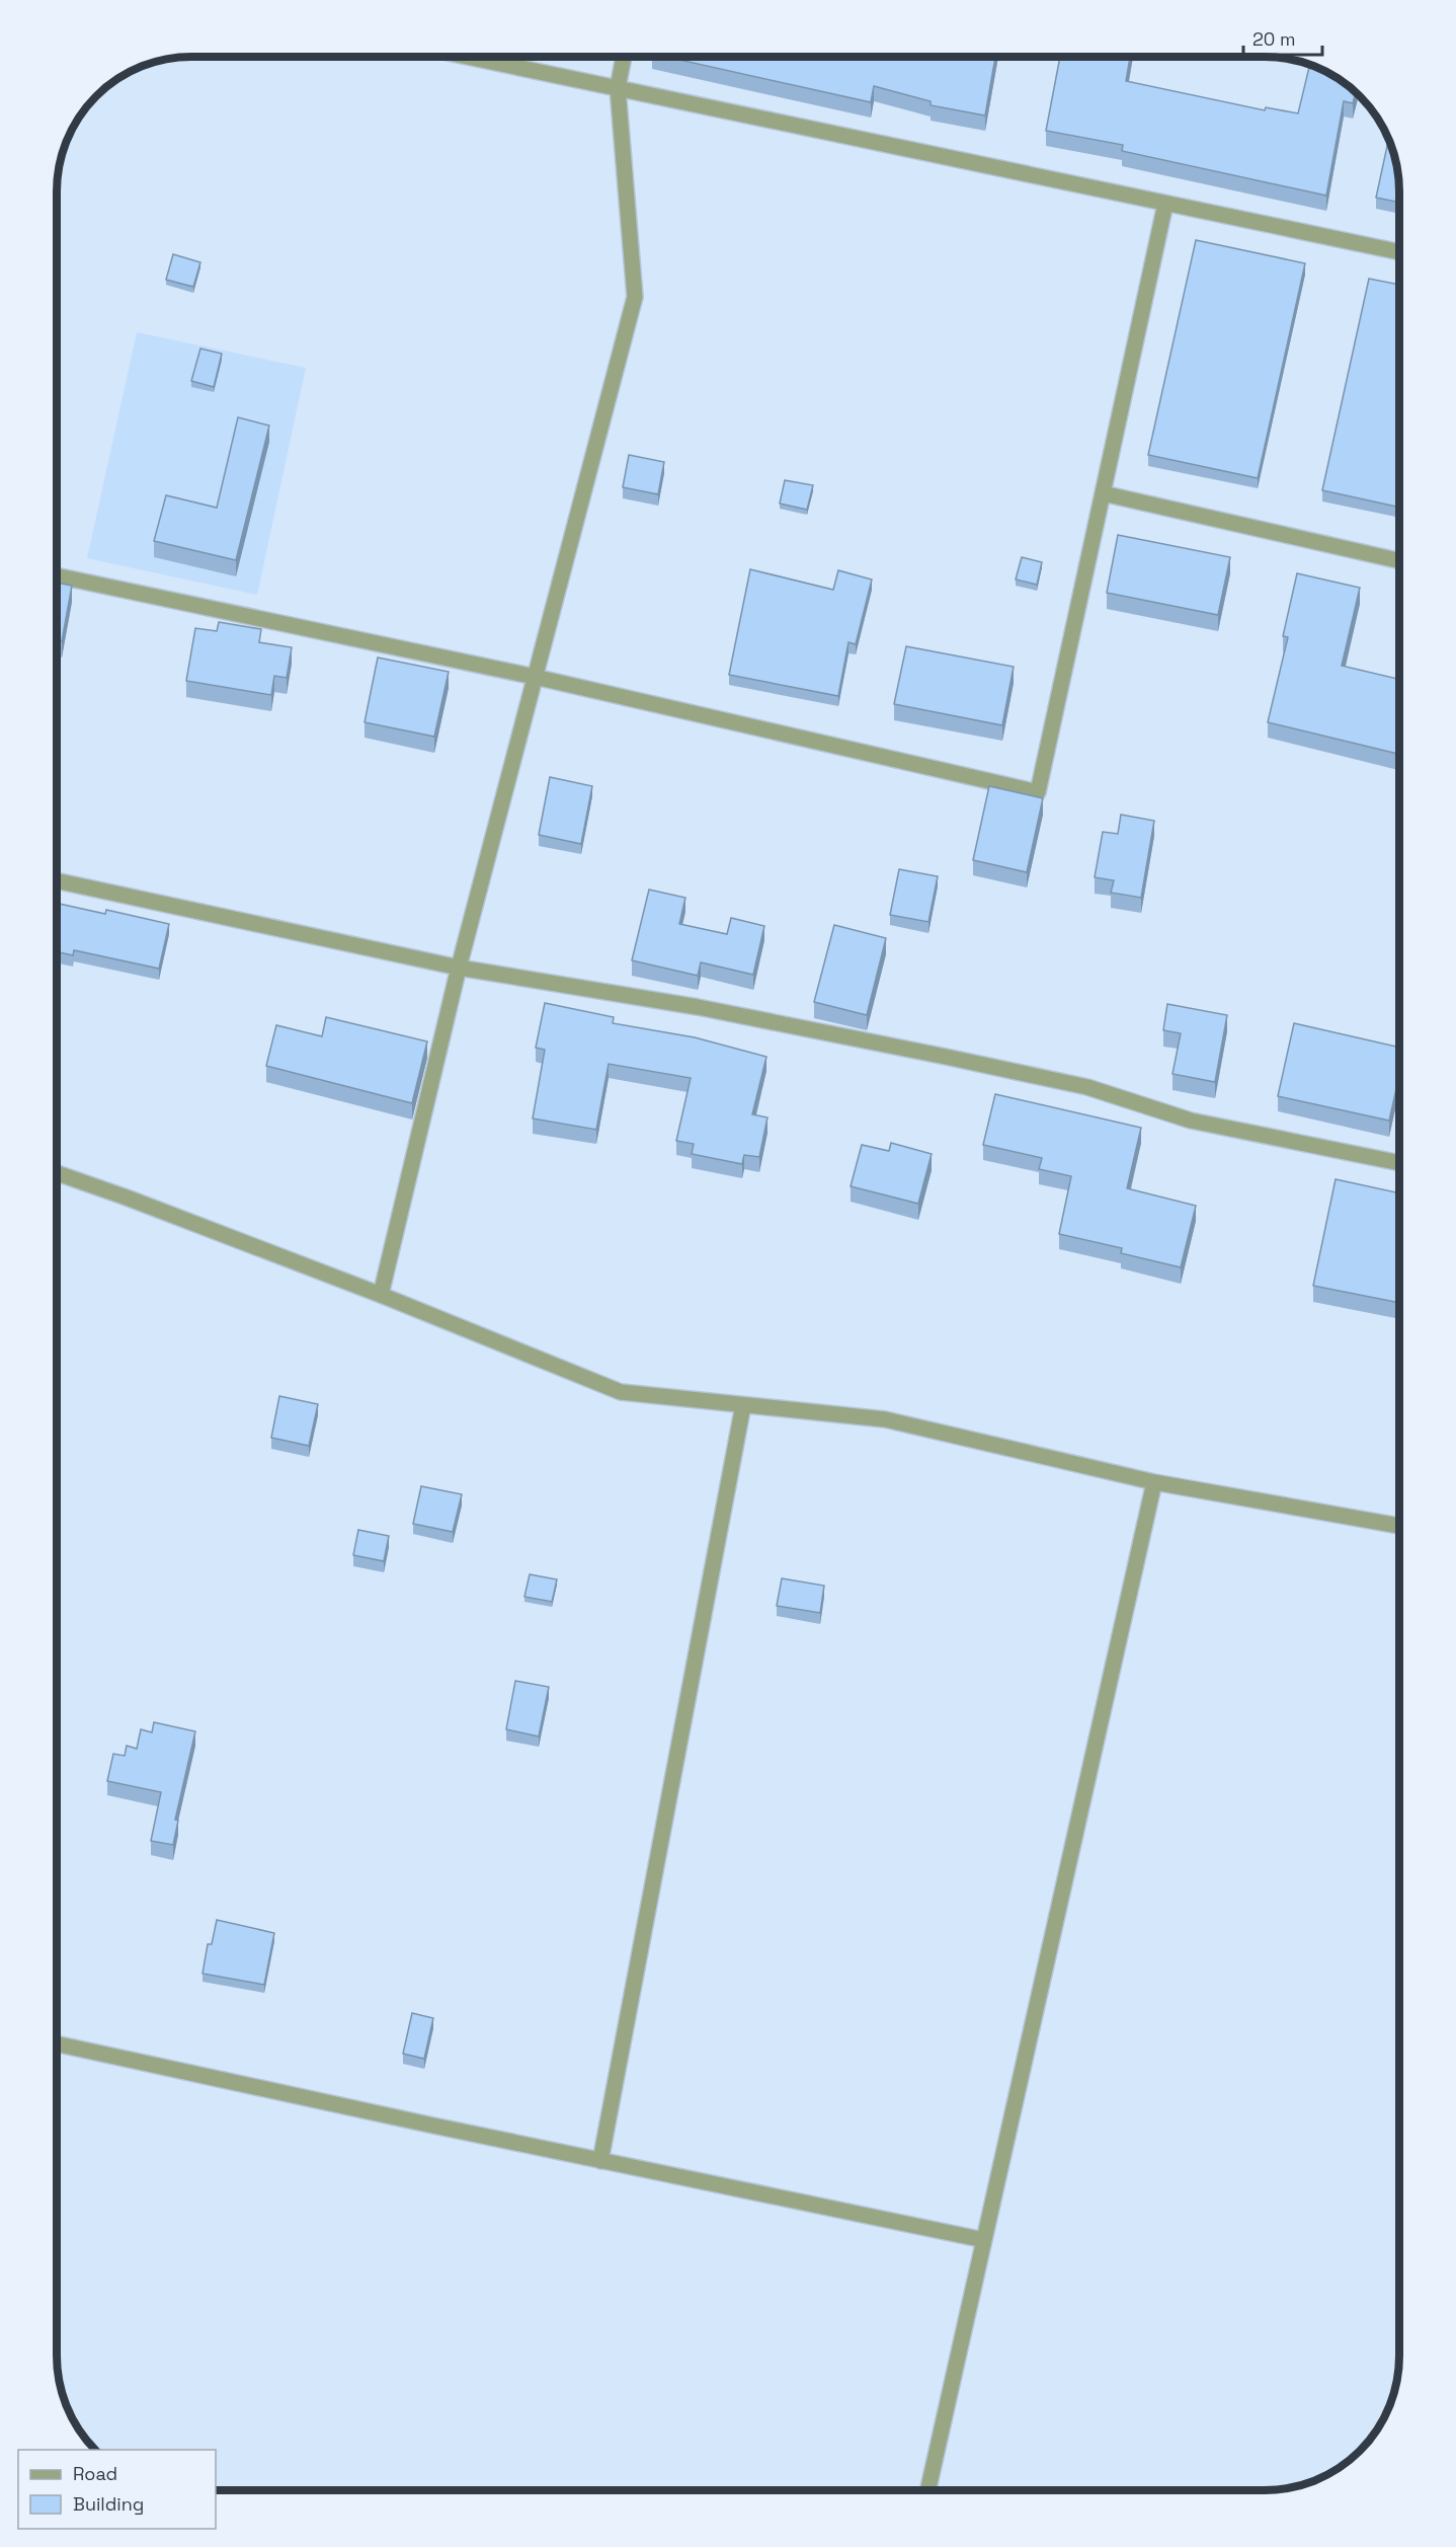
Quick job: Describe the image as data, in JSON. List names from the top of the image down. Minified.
{"legend":["Road","Building"],"scale_bar":"20 m"}
